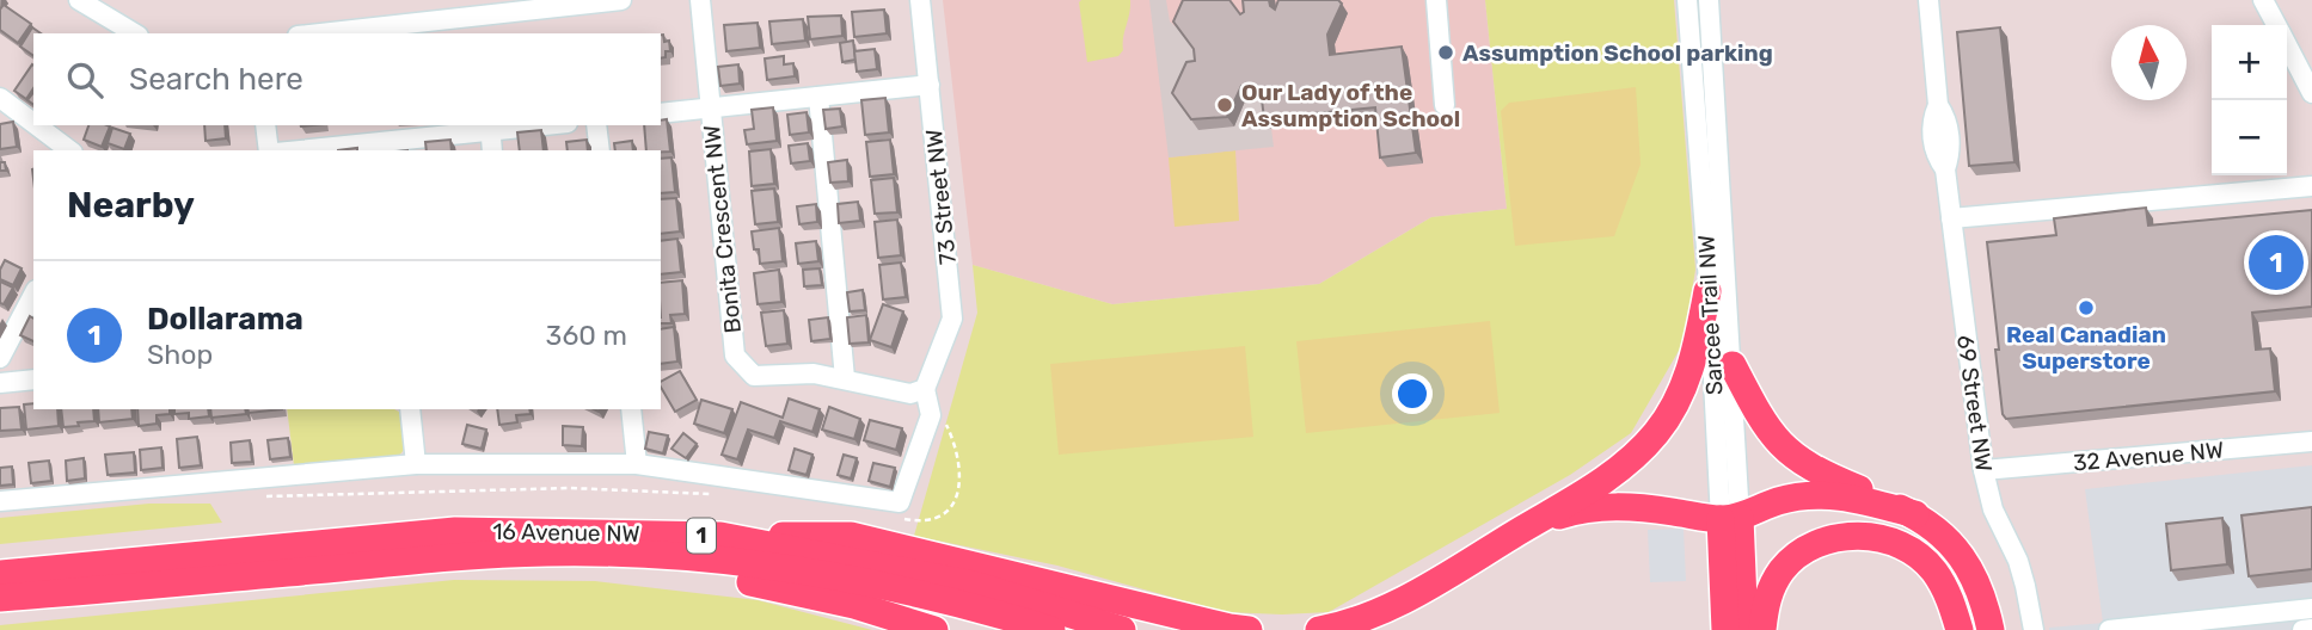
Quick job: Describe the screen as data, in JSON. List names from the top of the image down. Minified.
{"streets":{"highway":["Sarcee Trail NW","16 Avenue NW","1"],"street":["73 Street NW","Bonita Crescent NW","69 Street NW","32 Avenue NW"]},"crossings":[["73 Street NW","Bonita Crescent NW"],["69 Street NW","32 Avenue NW"]],"places":["Assumption School parking","Our Lady of the Assumption School","Real Canadian Superstore"],"north":"top","page":{"map_buttons":["+","−"],"search":"Search here","heading":"Nearby","pins":"1","list":[{"mark":"1","name":"Dollarama","note":"Shop","value":"360 m"}]}}
